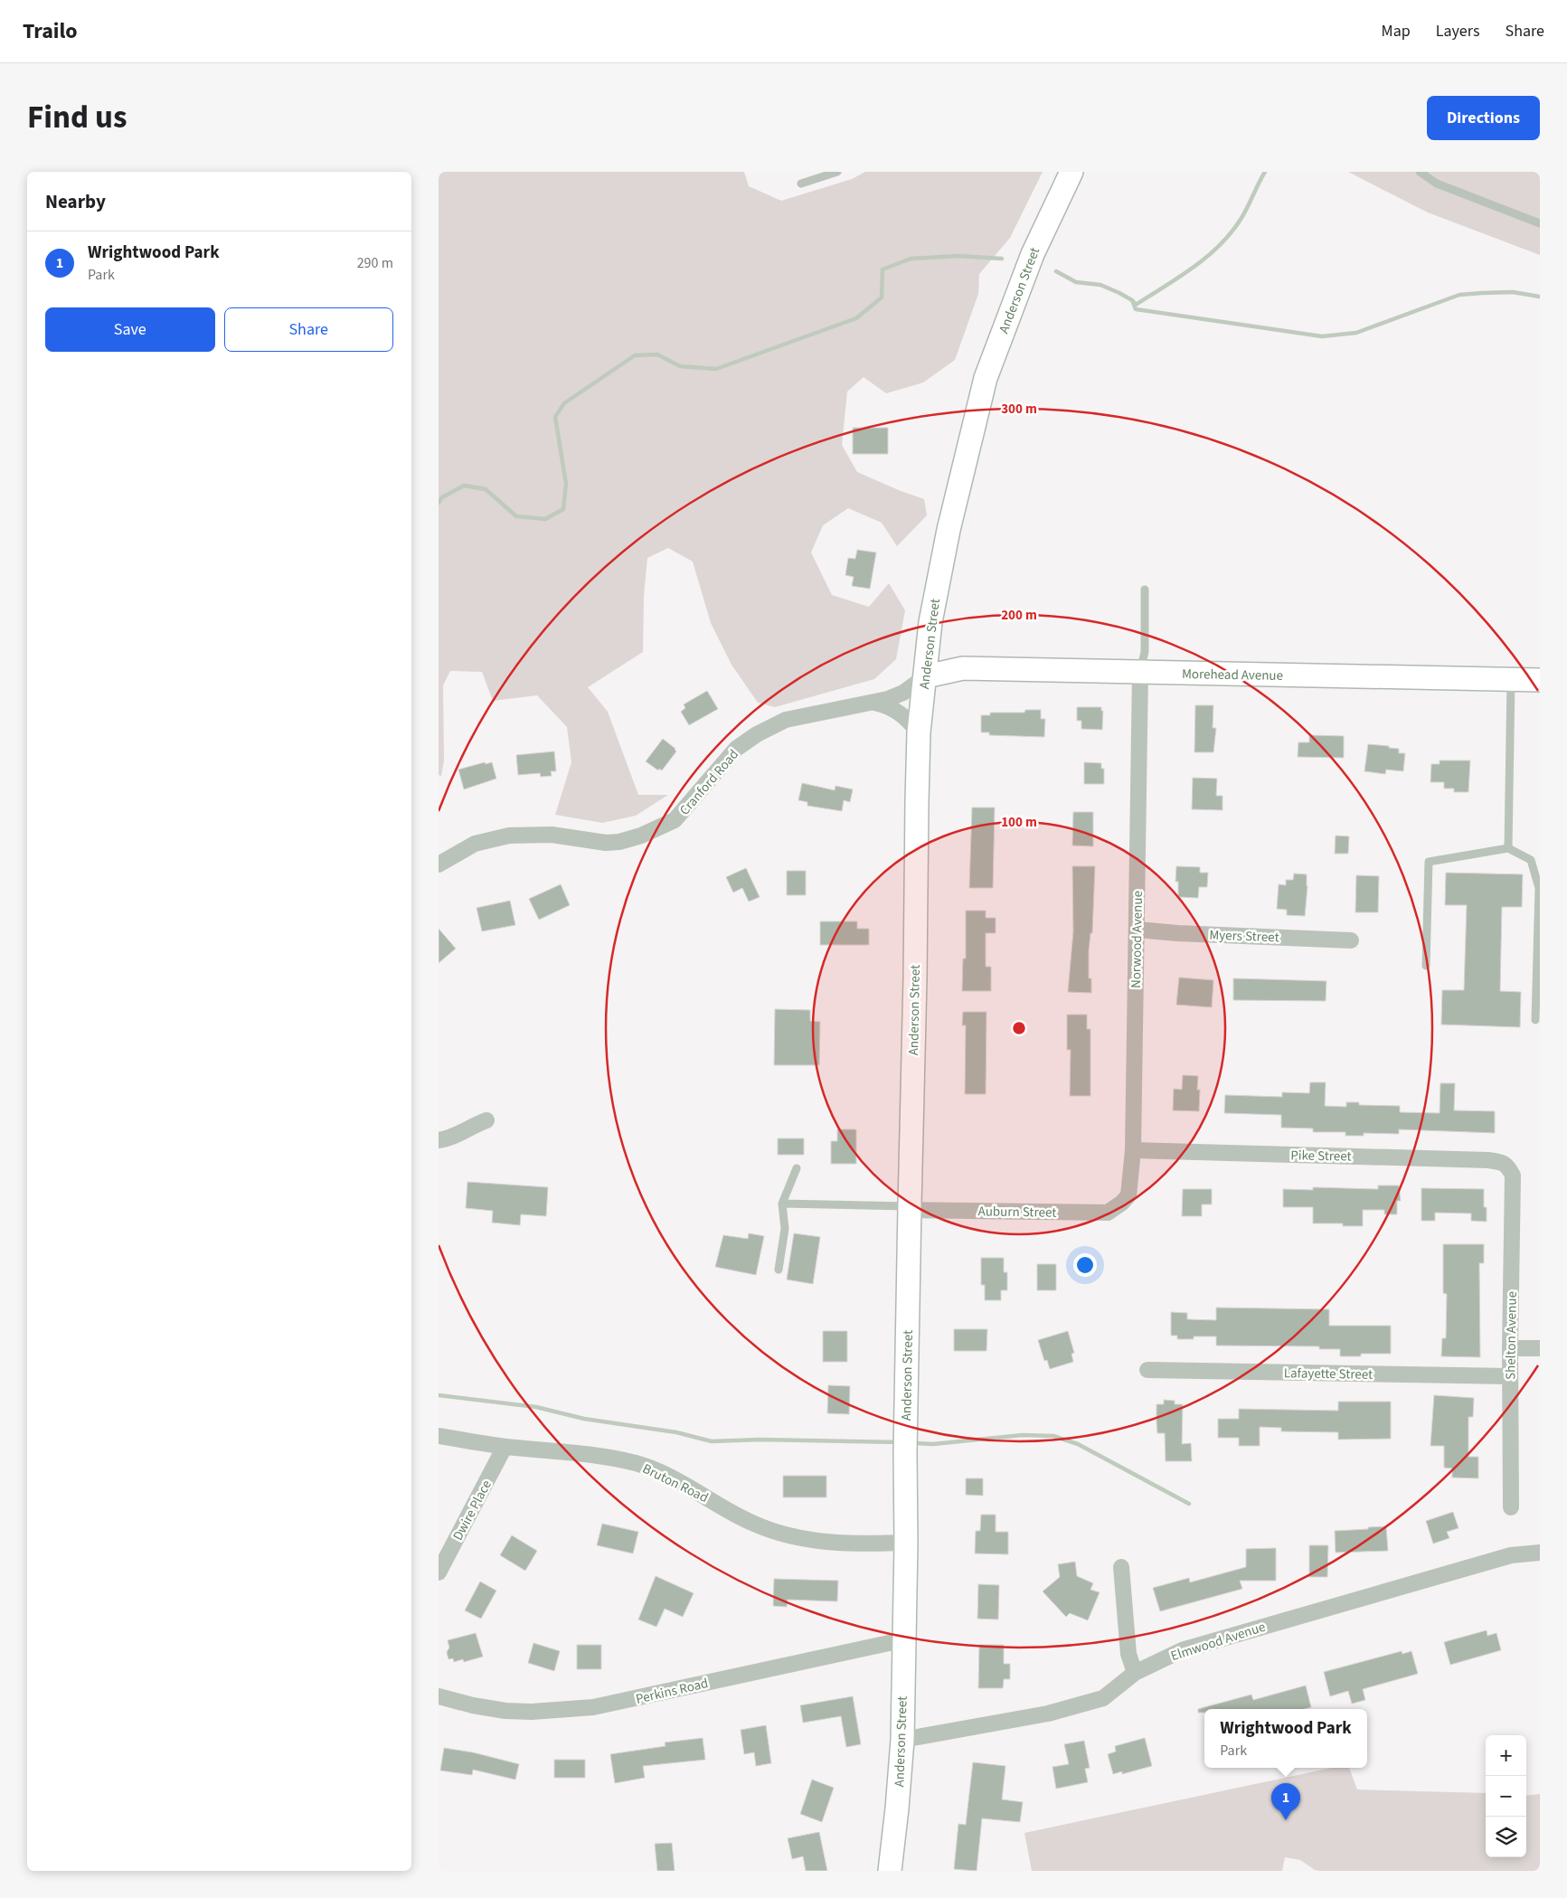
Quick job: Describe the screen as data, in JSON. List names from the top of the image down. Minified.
{"streets":{"street":["Anderson Street","Morehead Avenue","Cranford Road","Myers Street","Norwood Avenue","Pike Street","Auburn Street","Shelton Avenue","Lafayette Street","Bruton Road","Dwire Place","Elmwood Avenue","Perkins Road"]},"crossings":[["Anderson Street","Morehead Avenue"],["Anderson Street","Cranford Road"],["Anderson Street","Auburn Street"],["Anderson Street","Bruton Road"],["Anderson Street","Elmwood Avenue"],["Anderson Street","Perkins Road"],["Morehead Avenue","Cranford Road"],["Morehead Avenue","Norwood Avenue"],["Myers Street","Norwood Avenue"],["Norwood Avenue","Pike Street"],["Norwood Avenue","Auburn Street"],["Pike Street","Shelton Avenue"],["Shelton Avenue","Lafayette Street"],["Bruton Road","Dwire Place"]],"page":{"header":"Trailo","nav":["Map","Layers","Share"],"title":"Find us","buttons":["Directions",["Save","Share"]],"heading":"Nearby","list":[{"mark":"1","name":"Wrightwood Park","note":"Park","value":"290 m"}],"popup":["Wrightwood Park","Park"],"map_buttons":["+","−"],"pins":"1"},"rings":["300 m","200 m","100 m"]}
